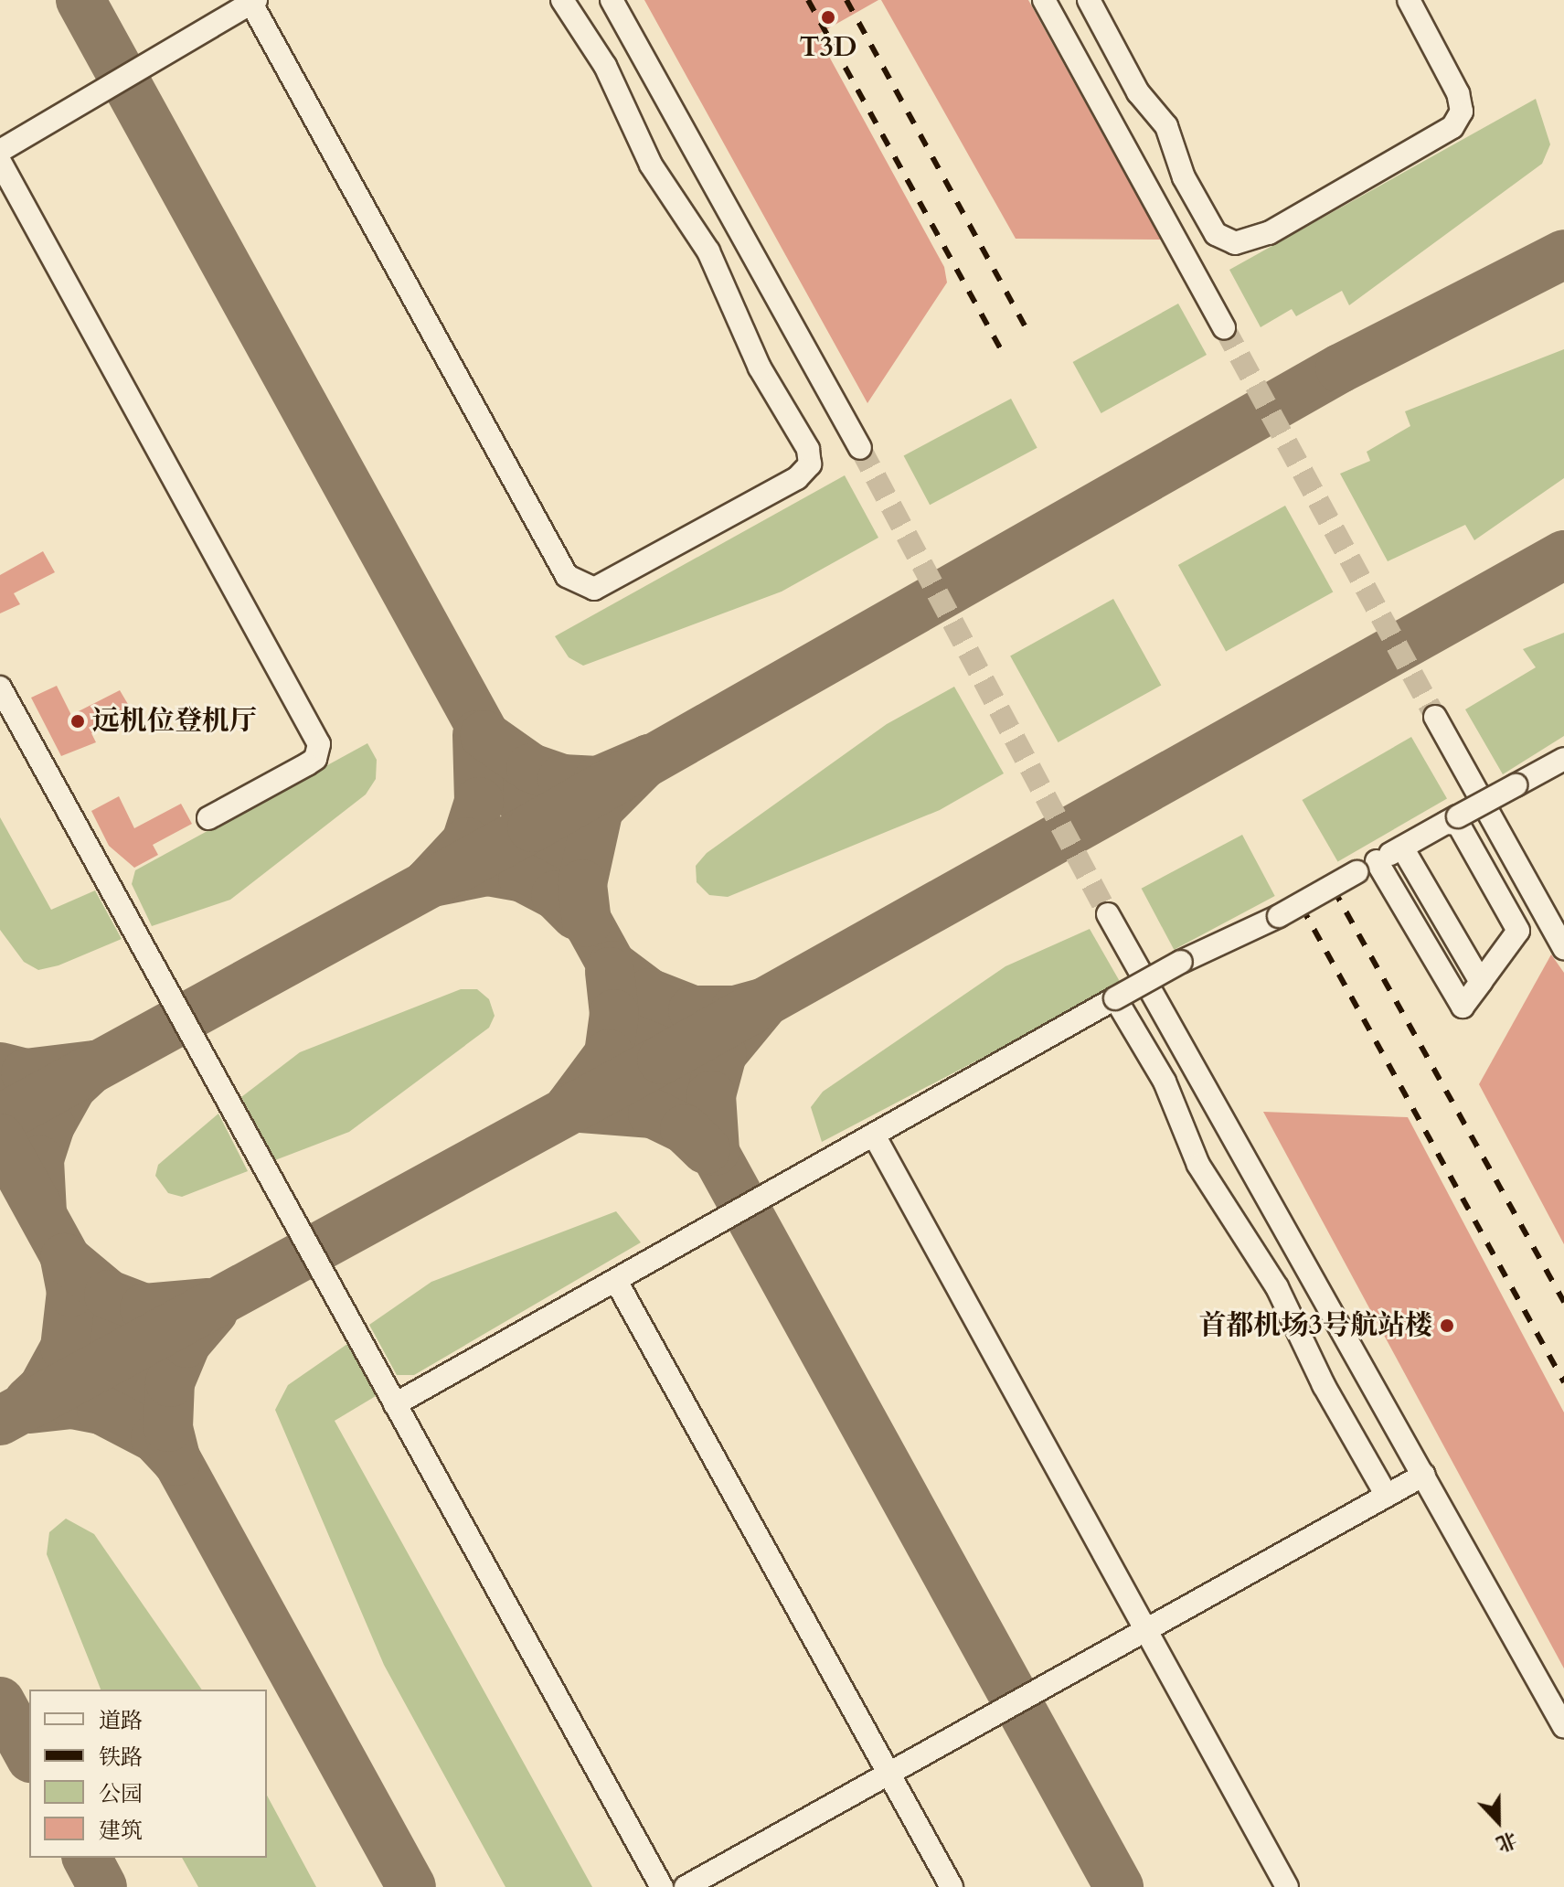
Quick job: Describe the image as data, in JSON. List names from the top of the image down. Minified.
{"places":["T3D","远机位登机厅","首都机场3号航站楼"],"legend":["道路","铁路","公园","建筑"],"north":"bottom"}
